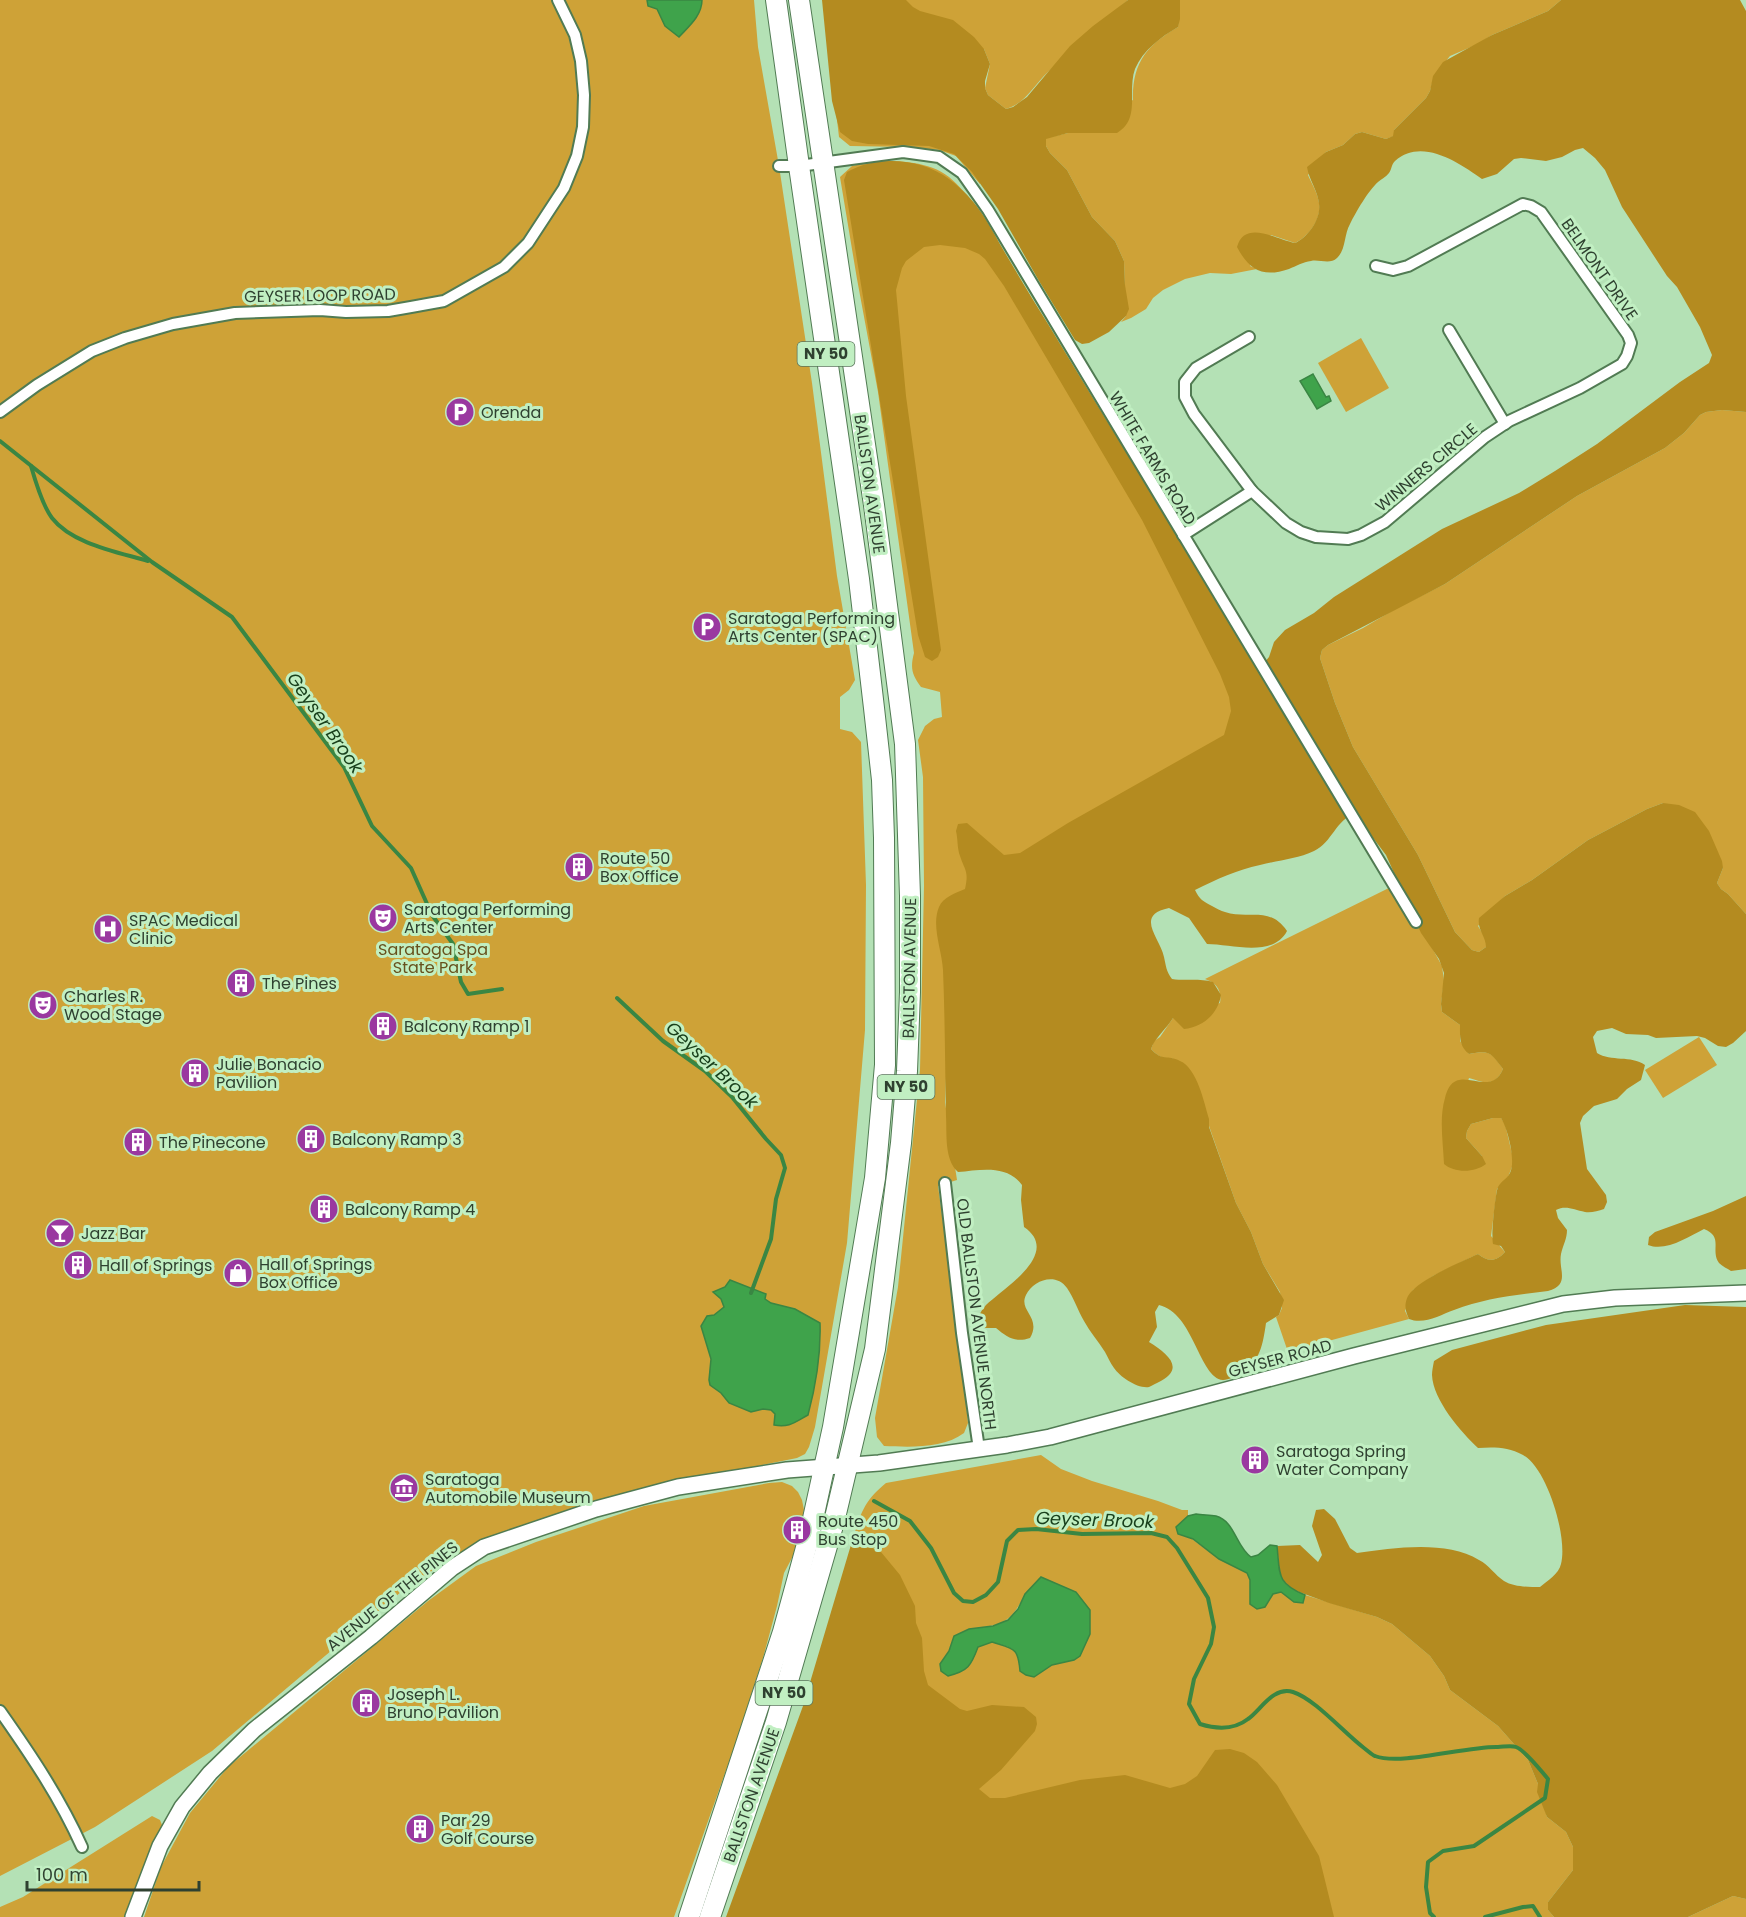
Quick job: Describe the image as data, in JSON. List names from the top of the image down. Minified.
{"streets":{"highway":["NY 50","BALLSTON AVENUE"],"street":["BELMONT DRIVE","GEYSER LOOP ROAD","WHITE FARMS ROAD","WINNERS CIRCLE","OLD BALLSTON AVENUE NORTH","GEYSER ROAD","AVENUE OF THE PINES"]},"crossings":[["BELMONT DRIVE","WINNERS CIRCLE"],["WHITE FARMS ROAD","BALLSTON AVENUE"],["BALLSTON AVENUE","GEYSER ROAD"],["BALLSTON AVENUE","AVENUE OF THE PINES"],["OLD BALLSTON AVENUE NORTH","GEYSER ROAD"],["GEYSER ROAD","AVENUE OF THE PINES"]],"water":["Geyser Brook"],"parks":["Saratoga Spa State Park"],"places":{"parking":["Orenda","Saratoga Performing Arts Center (SPAC)"],"building":["Route 50 Box Office","The Pines","Balcony Ramp 1","Julie Bonacio Pavilion","Balcony Ramp 3","The Pinecone","Balcony Ramp 4","Hall of Springs","Saratoga Spring Water Company","Route 450 Bus Stop","Joseph L. Bruno Pavilion","Par 29 Golf Course"],"theatre":["Saratoga Performing Arts Center","Charles R. Wood Stage"],"hospital":["SPAC Medical Clinic"],"bar":["Jazz Bar"],"shop":["Hall of Springs Box Office"],"museum":["Saratoga Automobile Museum"]},"scale_bar":"100 m"}
